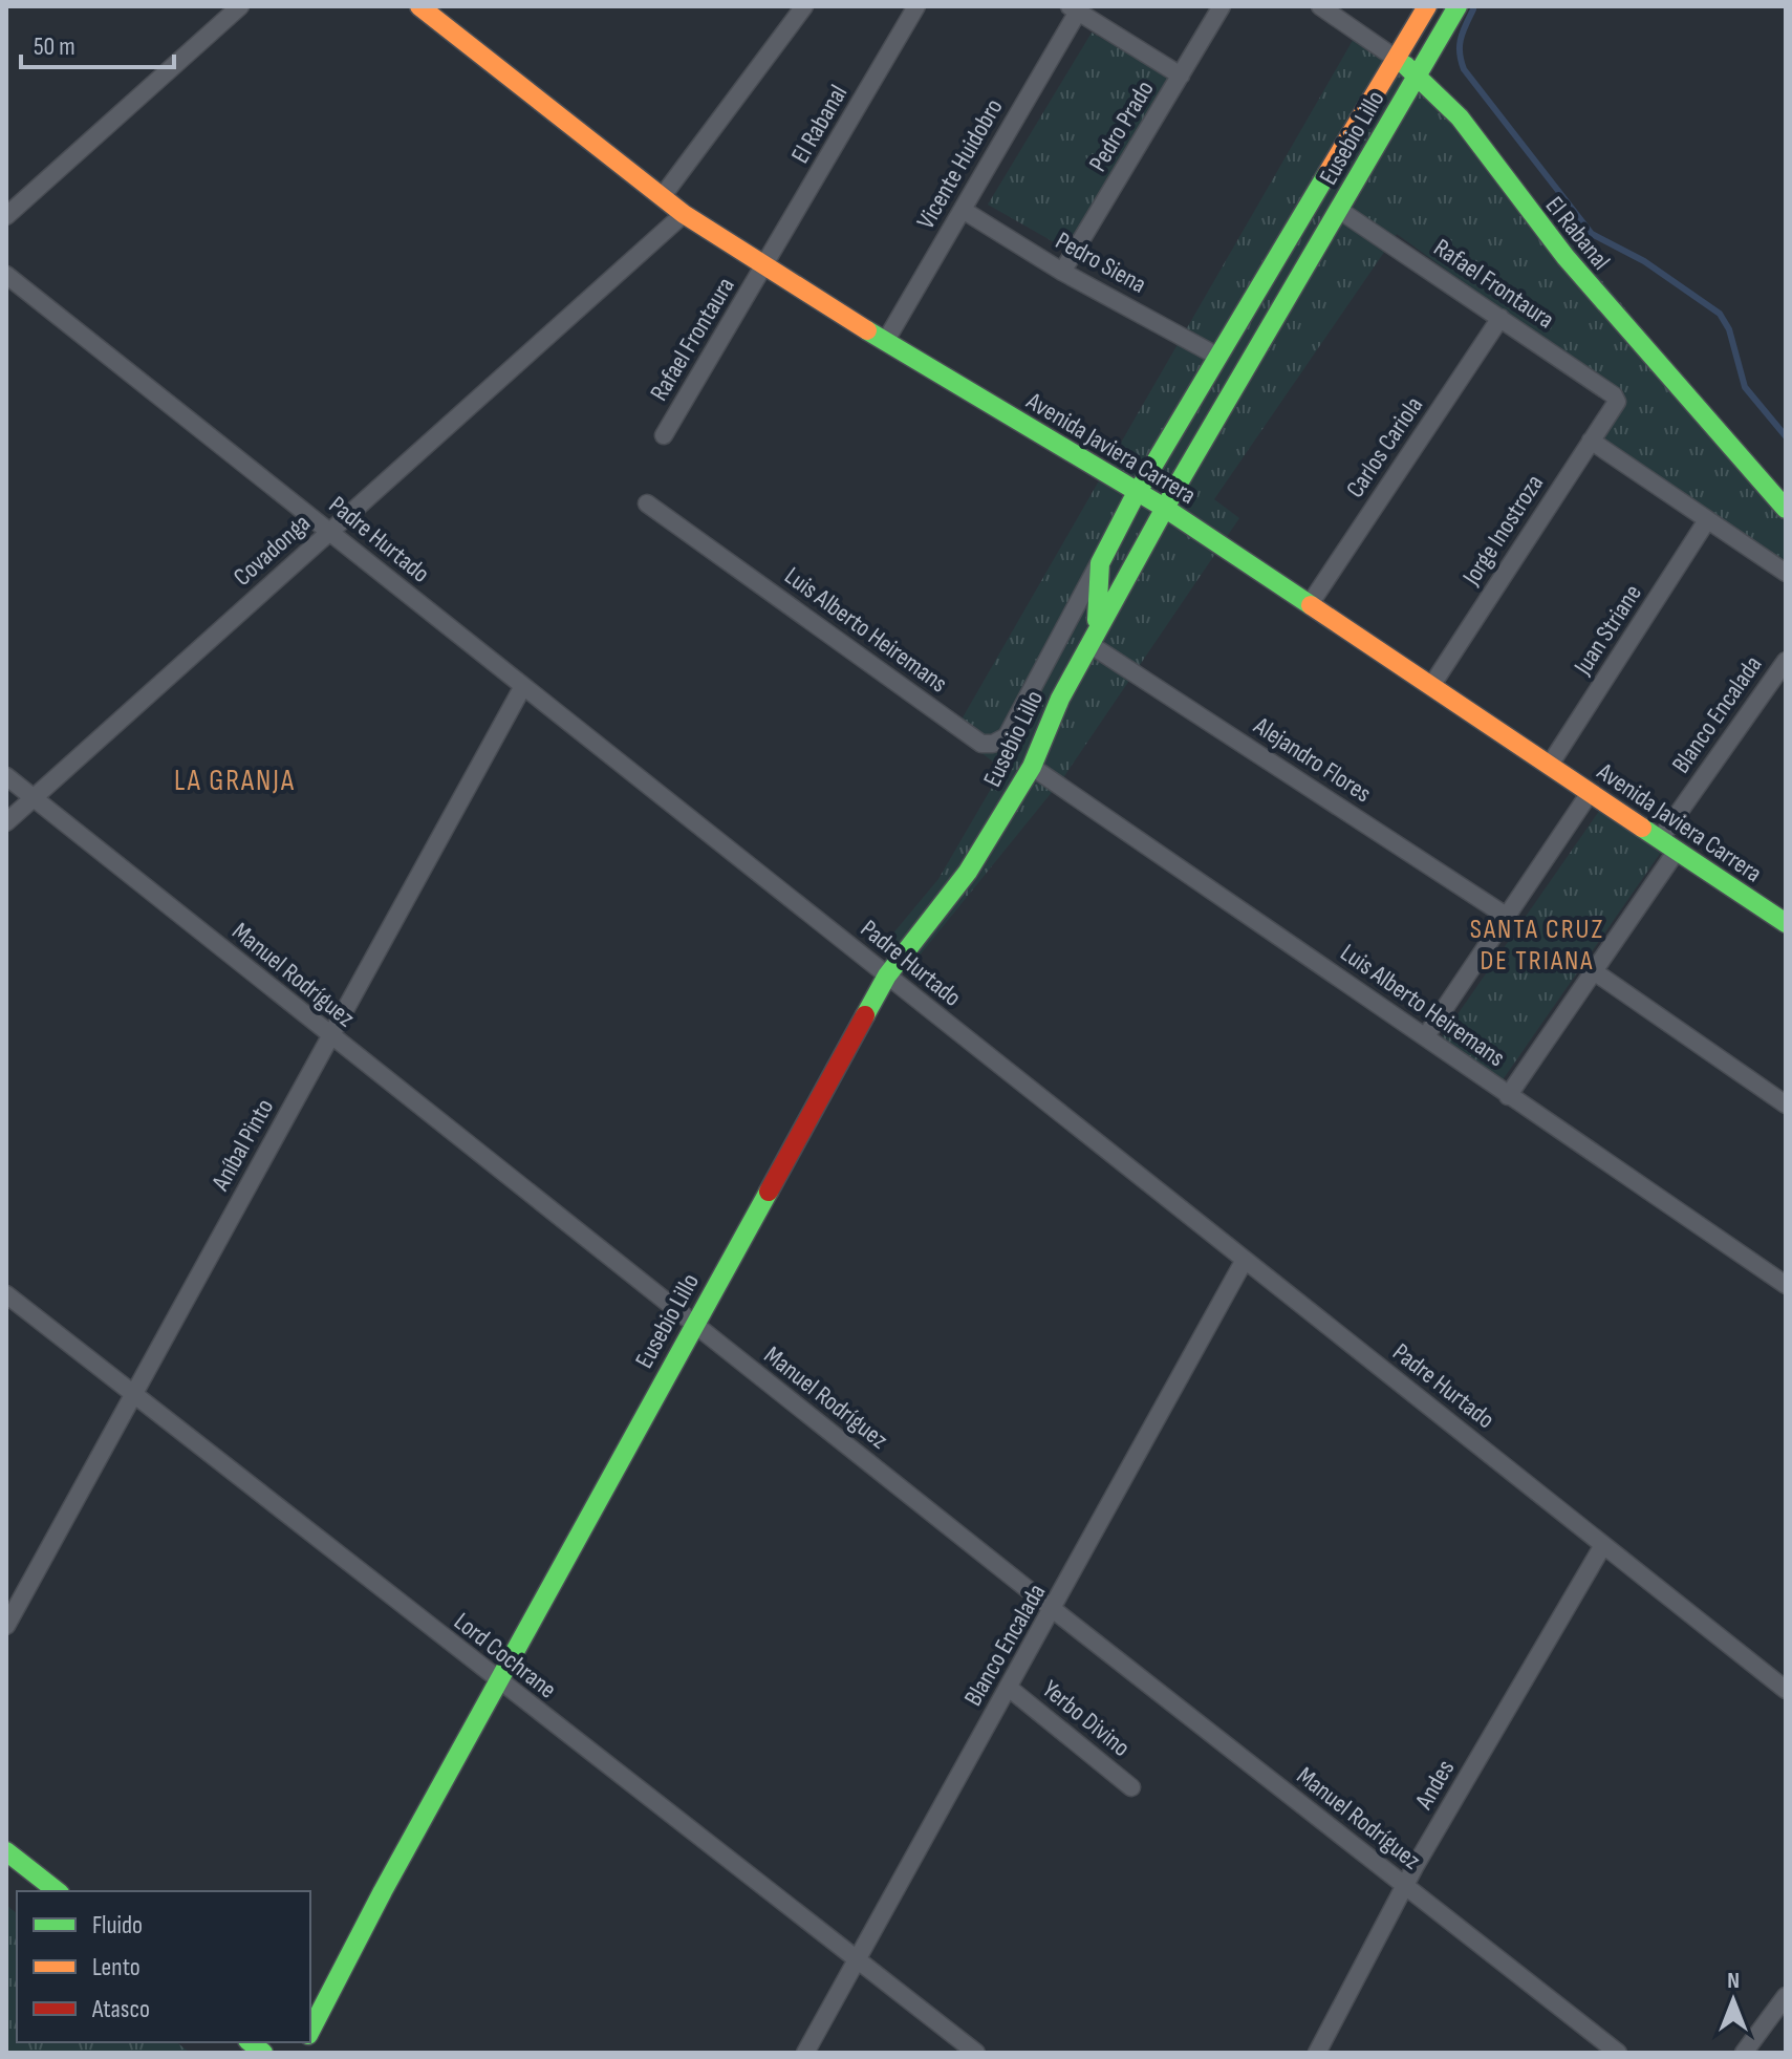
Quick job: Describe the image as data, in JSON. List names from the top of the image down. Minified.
{"streets":{"street":["El Rabanal","Pedro Prado","Eusebio Lillo","Vicente Huidobro","Pedro Siena","Rafael Frontaura","Carlos Cariola","Avenida Javiera Carrera","Jorge Inostroza","Padre Hurtado","Covadonga","Luis Alberto Heiremans","Juan Striane","Blanco Encalada","Alejandro Flores","Manuel Rodríguez","Aníbal Pinto","Lord Cochrane","Yerbo Divino","Andes"]},"crossings":[["El Rabanal","Eusebio Lillo"],["El Rabanal","Rafael Frontaura"],["El Rabanal","Avenida Javiera Carrera"],["Pedro Prado","Pedro Siena"],["Eusebio Lillo","Pedro Siena"],["Eusebio Lillo","Rafael Frontaura"],["Eusebio Lillo","Avenida Javiera Carrera"],["Eusebio Lillo","Padre Hurtado"],["Eusebio Lillo","Luis Alberto Heiremans"],["Eusebio Lillo","Alejandro Flores"],["Eusebio Lillo","Manuel Rodríguez"],["Eusebio Lillo","Lord Cochrane"],["Vicente Huidobro","Pedro Siena"],["Vicente Huidobro","Avenida Javiera Carrera"],["Rafael Frontaura","Carlos Cariola"],["Rafael Frontaura","Avenida Javiera Carrera"],["Rafael Frontaura","Jorge Inostroza"],["Carlos Cariola","Avenida Javiera Carrera"],["Avenida Javiera Carrera","Jorge Inostroza"],["Avenida Javiera Carrera","Covadonga"],["Avenida Javiera Carrera","Juan Striane"],["Avenida Javiera Carrera","Blanco Encalada"],["Padre Hurtado","Covadonga"],["Padre Hurtado","Blanco Encalada"],["Padre Hurtado","Aníbal Pinto"],["Padre Hurtado","Andes"],["Covadonga","Manuel Rodríguez"],["Blanco Encalada","Manuel Rodríguez"],["Blanco Encalada","Lord Cochrane"],["Blanco Encalada","Yerbo Divino"],["Manuel Rodríguez","Aníbal Pinto"],["Manuel Rodríguez","Andes"],["Aníbal Pinto","Lord Cochrane"]],"districts":["LA GRANJA","SANTA CRUZ DE TRIANA"],"legend":["Fluido","Lento","Atasco"],"scale_bar":"50 m","north":"top"}
